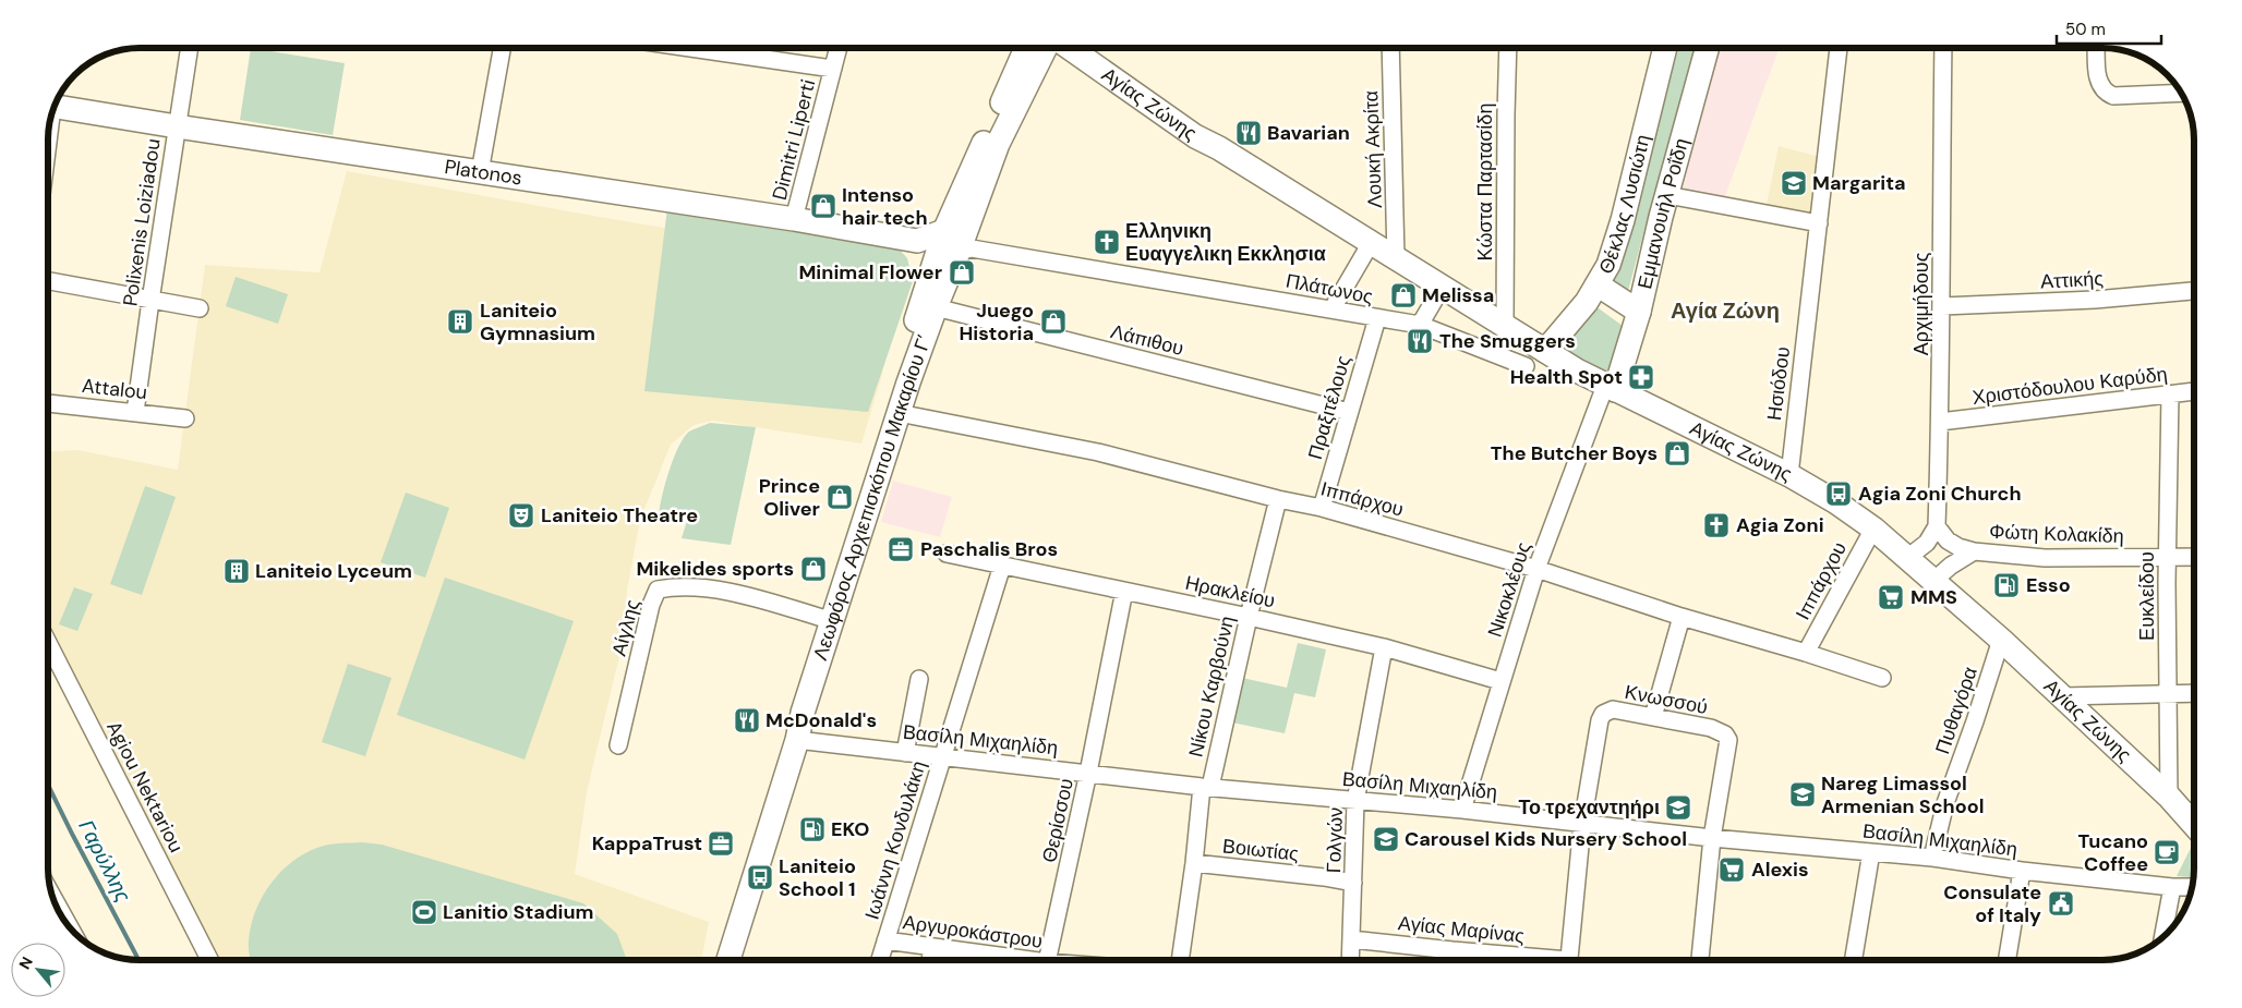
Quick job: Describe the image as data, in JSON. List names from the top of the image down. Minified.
{"streets":{"main road":["Αγίας Ζώνης","Platonos","Θέκλας Λυσιώτη","Εμμανουήλ Ροΐδη","Λεωφόρος Αρχιεπισκόπου Μακαρίου Γ’"],"street":["Dimitri Liperti","Λουκή Ακρίτα","Κώστα Παρτασίδη","Polixenis Loiziadou","Αττικής","Πλάτωνος","Αρχιμήδους","Λάπιθου","Ησιόδου","Χριστόδουλου Καρύδη","Attalou","Πραξιτέλους","Ιππάρχου","Φώτη Κολακίδη","Νικοκλέους","Ηρακλείου","Ευκλείδου","Αίγλης","Νίκου Καρβούνη","Κνωσσού","Πυθαγόρα","Βασίλη Μιχαηλίδη","Agiou Nektariou","Θερίσσου","Ιωάννη Κονδυλάκη","Γολγών","Βοιωτίας","Αγίας Μαρίνας","Αργυροκάστρου"]},"crossings":[["Αγίας Ζώνης","Λουκή Ακρίτα"],["Αγίας Ζώνης","Κώστα Παρτασίδη"],["Αγίας Ζώνης","Θέκλας Λυσιώτη"],["Αγίας Ζώνης","Εμμανουήλ Ροΐδη"],["Αγίας Ζώνης","Ησιόδου"],["Αγίας Ζώνης","Ιππάρχου"],["Αγίας Ζώνης","Φώτη Κολακίδη"],["Αγίας Ζώνης","Νικοκλέους"],["Αγίας Ζώνης","Ευκλείδου"],["Αγίας Ζώνης","Πυθαγόρα"],["Dimitri Liperti","Platonos"],["Platonos","Polixenis Loiziadou"],["Platonos","Λεωφόρος Αρχιεπισκόπου Μακαρίου Γ’"],["Εμμανουήλ Ροΐδη","Νικοκλέους"],["Polixenis Loiziadou","Attalou"],["Αττικής","Αρχιμήδους"],["Πλάτωνος","Πραξιτέλους"],["Πλάτωνος","Λεωφόρος Αρχιεπισκόπου Μακαρίου Γ’"],["Αρχιμήδους","Χριστόδουλου Καρύδη"],["Αρχιμήδους","Φώτη Κολακίδη"],["Λάπιθου","Πραξιτέλους"],["Λάπιθου","Λεωφόρος Αρχιεπισκόπου Μακαρίου Γ’"],["Χριστόδουλου Καρύδη","Ευκλείδου"],["Πραξιτέλους","Ιππάρχου"],["Λεωφόρος Αρχιεπισκόπου Μακαρίου Γ’","Ιππάρχου"],["Λεωφόρος Αρχιεπισκόπου Μακαρίου Γ’","Αίγλης"],["Λεωφόρος Αρχιεπισκόπου Μακαρίου Γ’","Βασίλη Μιχαηλίδη"],["Ιππάρχου","Νικοκλέους"],["Ιππάρχου","Νίκου Καρβούνη"],["Φώτη Κολακίδη","Ευκλείδου"],["Νικοκλέους","Ηρακλείου"],["Νικοκλέους","Βασίλη Μιχαηλίδη"],["Ηρακλείου","Νίκου Καρβούνη"],["Ηρακλείου","Θερίσσου"],["Ηρακλείου","Ιωάννη Κονδυλάκη"],["Ηρακλείου","Γολγών"],["Νίκου Καρβούνη","Βασίλη Μιχαηλίδη"],["Νίκου Καρβούνη","Βοιωτίας"],["Κνωσσού","Βασίλη Μιχαηλίδη"],["Πυθαγόρα","Βασίλη Μιχαηλίδη"],["Βασίλη Μιχαηλίδη","Θερίσσου"],["Βασίλη Μιχαηλίδη","Ιωάννη Κονδυλάκη"],["Βασίλη Μιχαηλίδη","Γολγών"],["Ιωάννη Κονδυλάκη","Αργυροκάστρου"],["Γολγών","Βοιωτίας"],["Γολγών","Αγίας Μαρίνας"]],"districts":["Αγία Ζώνη"],"water":["Γαρύλλης"],"places":{"restaurant":["Bavarian","The Smuggers","McDonald's"],"school or university":["Margarita","Nareg Limassol Armenian School","Το τρεχαντηήρι","Carousel Kids Nursery School"],"shop":["Intenso hair tech","Minimal Flower","Melissa","Juego Historia","The Butcher Boys","Prince Oliver","Mikelides sports"],"church":["Ελληνικη Ευαγγελικη Εκκλησια","Agia Zoni"],"building":["Laniteio Gymnasium","Laniteio Lyceum"],"pharmacy":["Health Spot"],"bus stop":["Agia Zoni Church","Laniteio School 1"],"theatre":["Laniteio Theatre"],"office":["Paschalis Bros","KappaTrust"],"fuel station":["Esso","EKO"],"supermarket":["MMS","Alexis"],"cafe":["Tucano Coffee"],"public building":["Consulate of Italy"],"sports":["Lanitio Stadium"]},"scale_bar":"50 m","north":"top left"}
